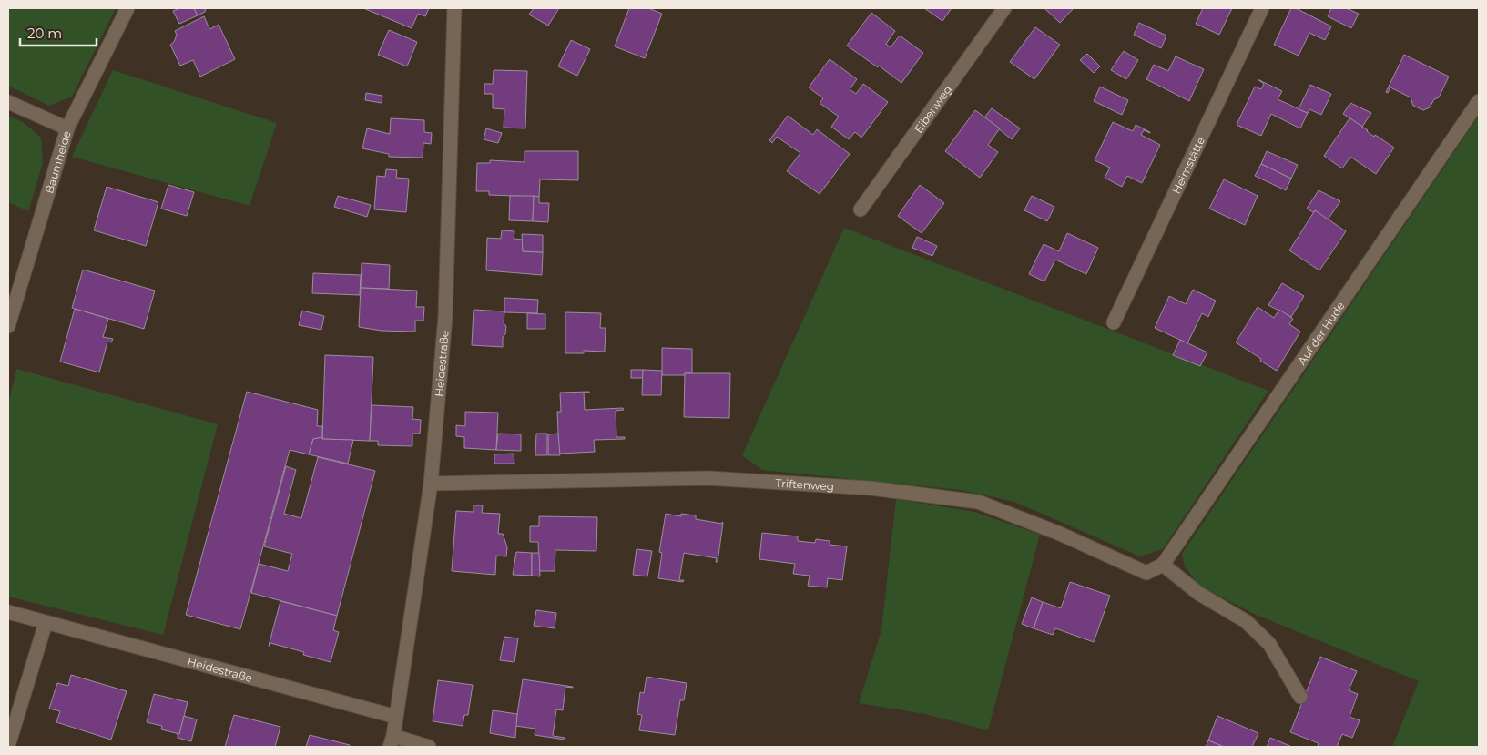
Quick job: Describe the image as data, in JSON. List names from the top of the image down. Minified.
{"streets":{"street":["Eibenweg","Baumheide","Heimstätte","Auf der Hude","Heidestraße","Triftenweg"]},"crossings":[["Auf der Hude","Triftenweg"],["Heidestraße","Triftenweg"]],"scale_bar":"20 m"}
